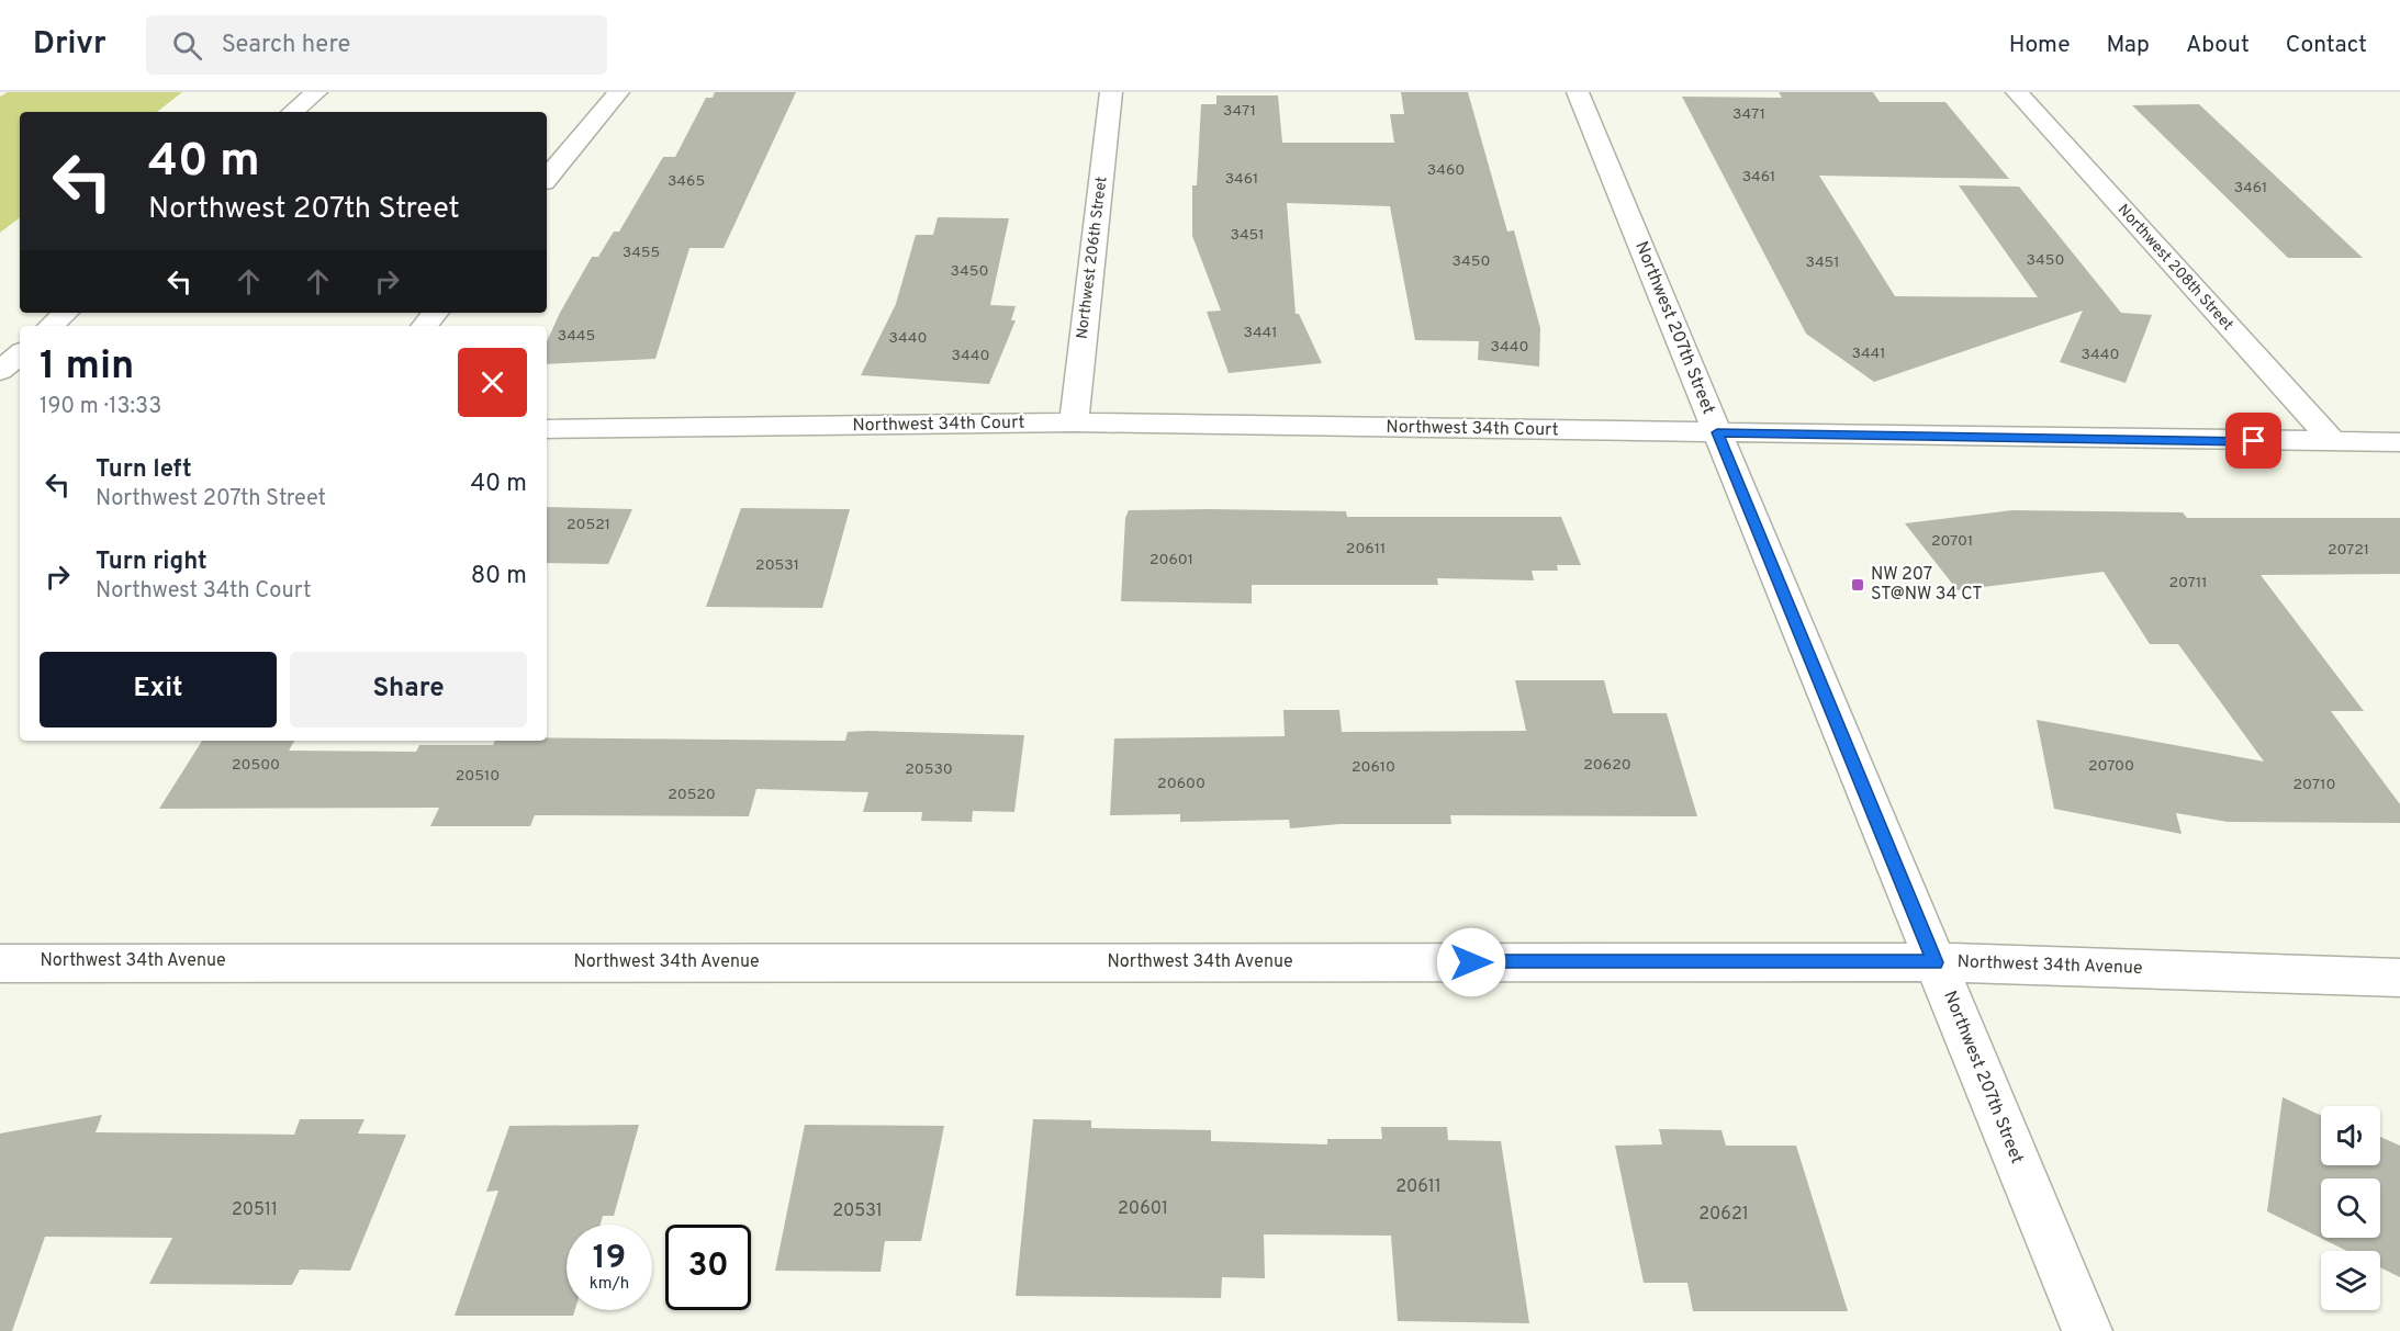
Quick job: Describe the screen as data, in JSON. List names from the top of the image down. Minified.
{"streets":{"street":["Northwest 206th Street","Northwest 208th Street","Northwest 207th Street","Northwest 34th Court","Northwest 34th Avenue"]},"crossings":[["Northwest 206th Street","Northwest 34th Court"],["Northwest 208th Street","Northwest 34th Court"],["Northwest 207th Street","Northwest 34th Court"],["Northwest 207th Street","Northwest 34th Avenue"]],"places":{"transit":["NW 207 ST@NW 34 CT"]},"house_numbers":["3471","3471","3460","3461","3461","3465","3461","3451","3455","3450","3450","3451","3450","3441","3445","3440","3440","3441","3440","3440","20521","20701","20611","20721","20601","20531","20711","20500","20620","20700","20610","20530","20510","20600","20710","20520","20611","20601","20511","20531","20621"],"page":{"header":"Drivr","search":"Search here","nav":["Home","Map","About","Contact"],"turn":["40 m","Northwest 207th Street"],"heading":["1 min","190 m · 13:33"],"list":[{"name":"Turn left","note":"Northwest 207th Street","value":"40 m"},{"name":"Turn right","note":"Northwest 34th Court","value":"80 m"}],"buttons":["Exit","Share"],"speed":"19 km/h","limit":"30"}}
